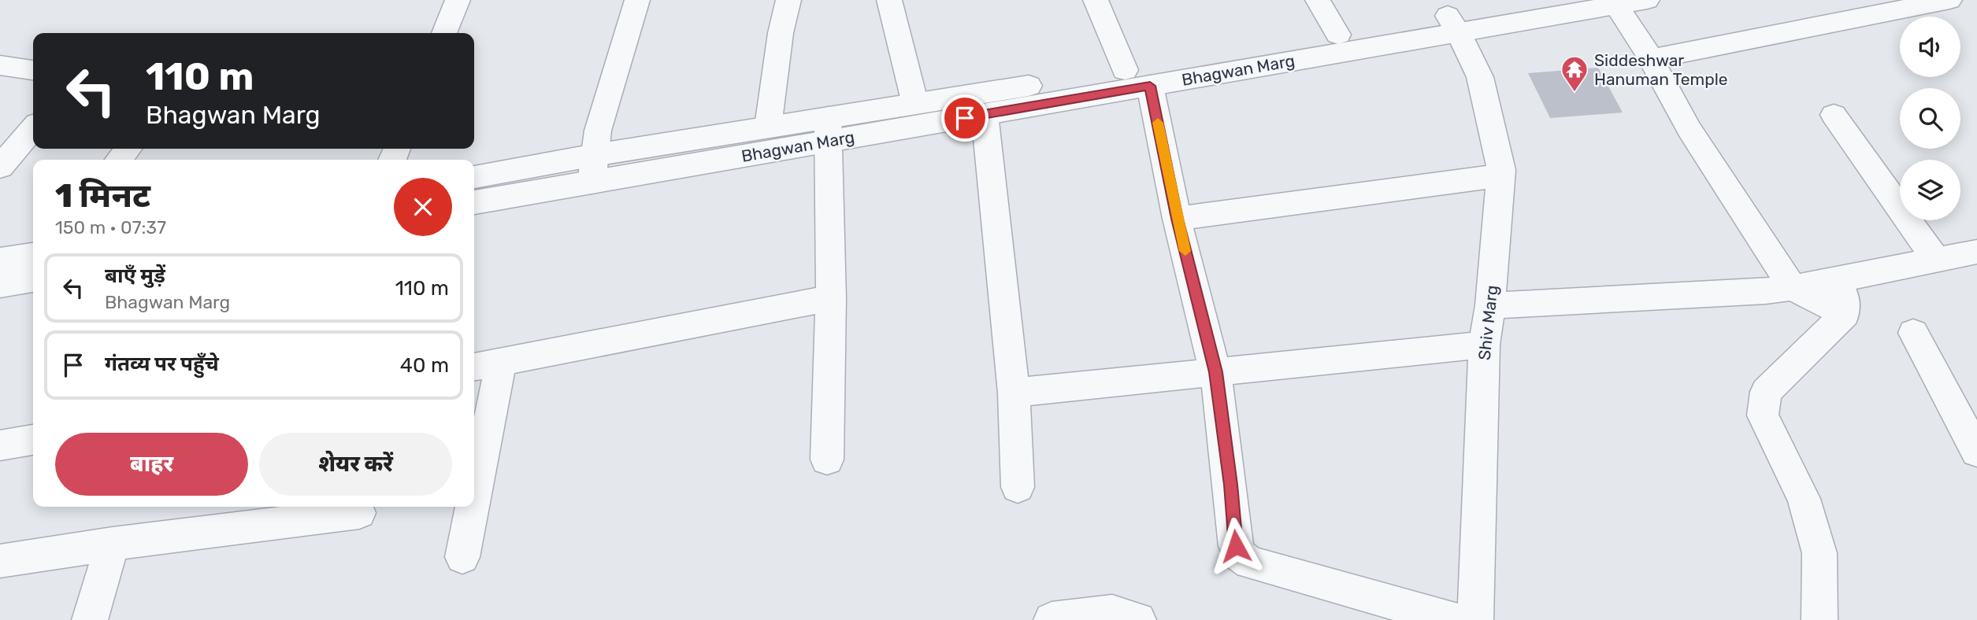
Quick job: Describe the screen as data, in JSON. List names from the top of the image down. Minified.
{"streets":{"street":["Bhagwan Marg","Shiv Marg"]},"crossings":[["Bhagwan Marg","Shiv Marg"]],"places":{"temple":["Siddeshwar Hanuman Temple"]},"page":{"turn":["110 m","Bhagwan Marg"],"heading":["1 मिनट","150 m · 07:37"],"list":[{"name":"बाएँ मुड़ें","note":"Bhagwan Marg","value":"110 m"},{"name":"गंतव्य पर पहुँचे","value":"40 m"}],"buttons":["बाहर","शेयर करें"]}}
